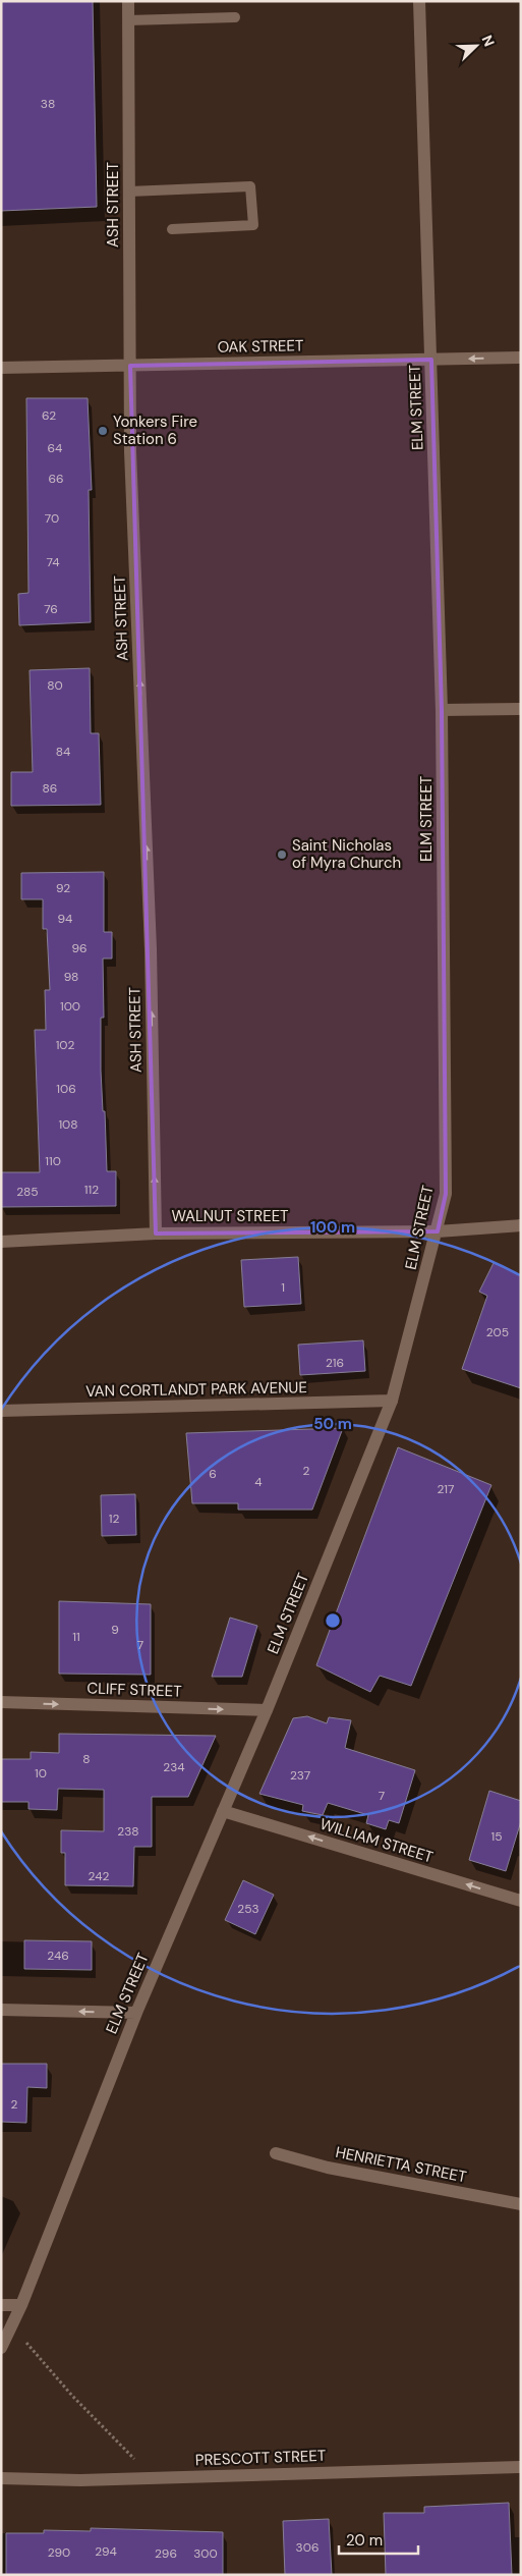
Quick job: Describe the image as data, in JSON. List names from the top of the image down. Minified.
{"streets":{"street":["ASH STREET","OAK STREET","ELM STREET","WALNUT STREET","VAN CORTLANDT PARK AVENUE","CLIFF STREET","WILLIAM STREET","HENRIETTA STREET","PRESCOTT STREET"]},"crossings":[["ASH STREET","OAK STREET"],["ASH STREET","WALNUT STREET"],["OAK STREET","ELM STREET"],["ELM STREET","WALNUT STREET"],["ELM STREET","VAN CORTLANDT PARK AVENUE"],["ELM STREET","CLIFF STREET"],["ELM STREET","WILLIAM STREET"]],"one_way":["ASH STREET","CLIFF STREET","WILLIAM STREET"],"places":["Yonkers Fire Station 6","Saint Nicholas of Myra Church"],"house_numbers":["38","62","64","66","70","74","76","80","84","86","92","94","96","98","100","102","106","108","110","112","285","1","205","216","2","6","4","217","12","9","11","7","8","234","10","237","7","238","15","242","253","246","2","306","294","290","296","300"],"scale_bar":"20 m","north":"top right","rings":["100 m","50 m"]}
